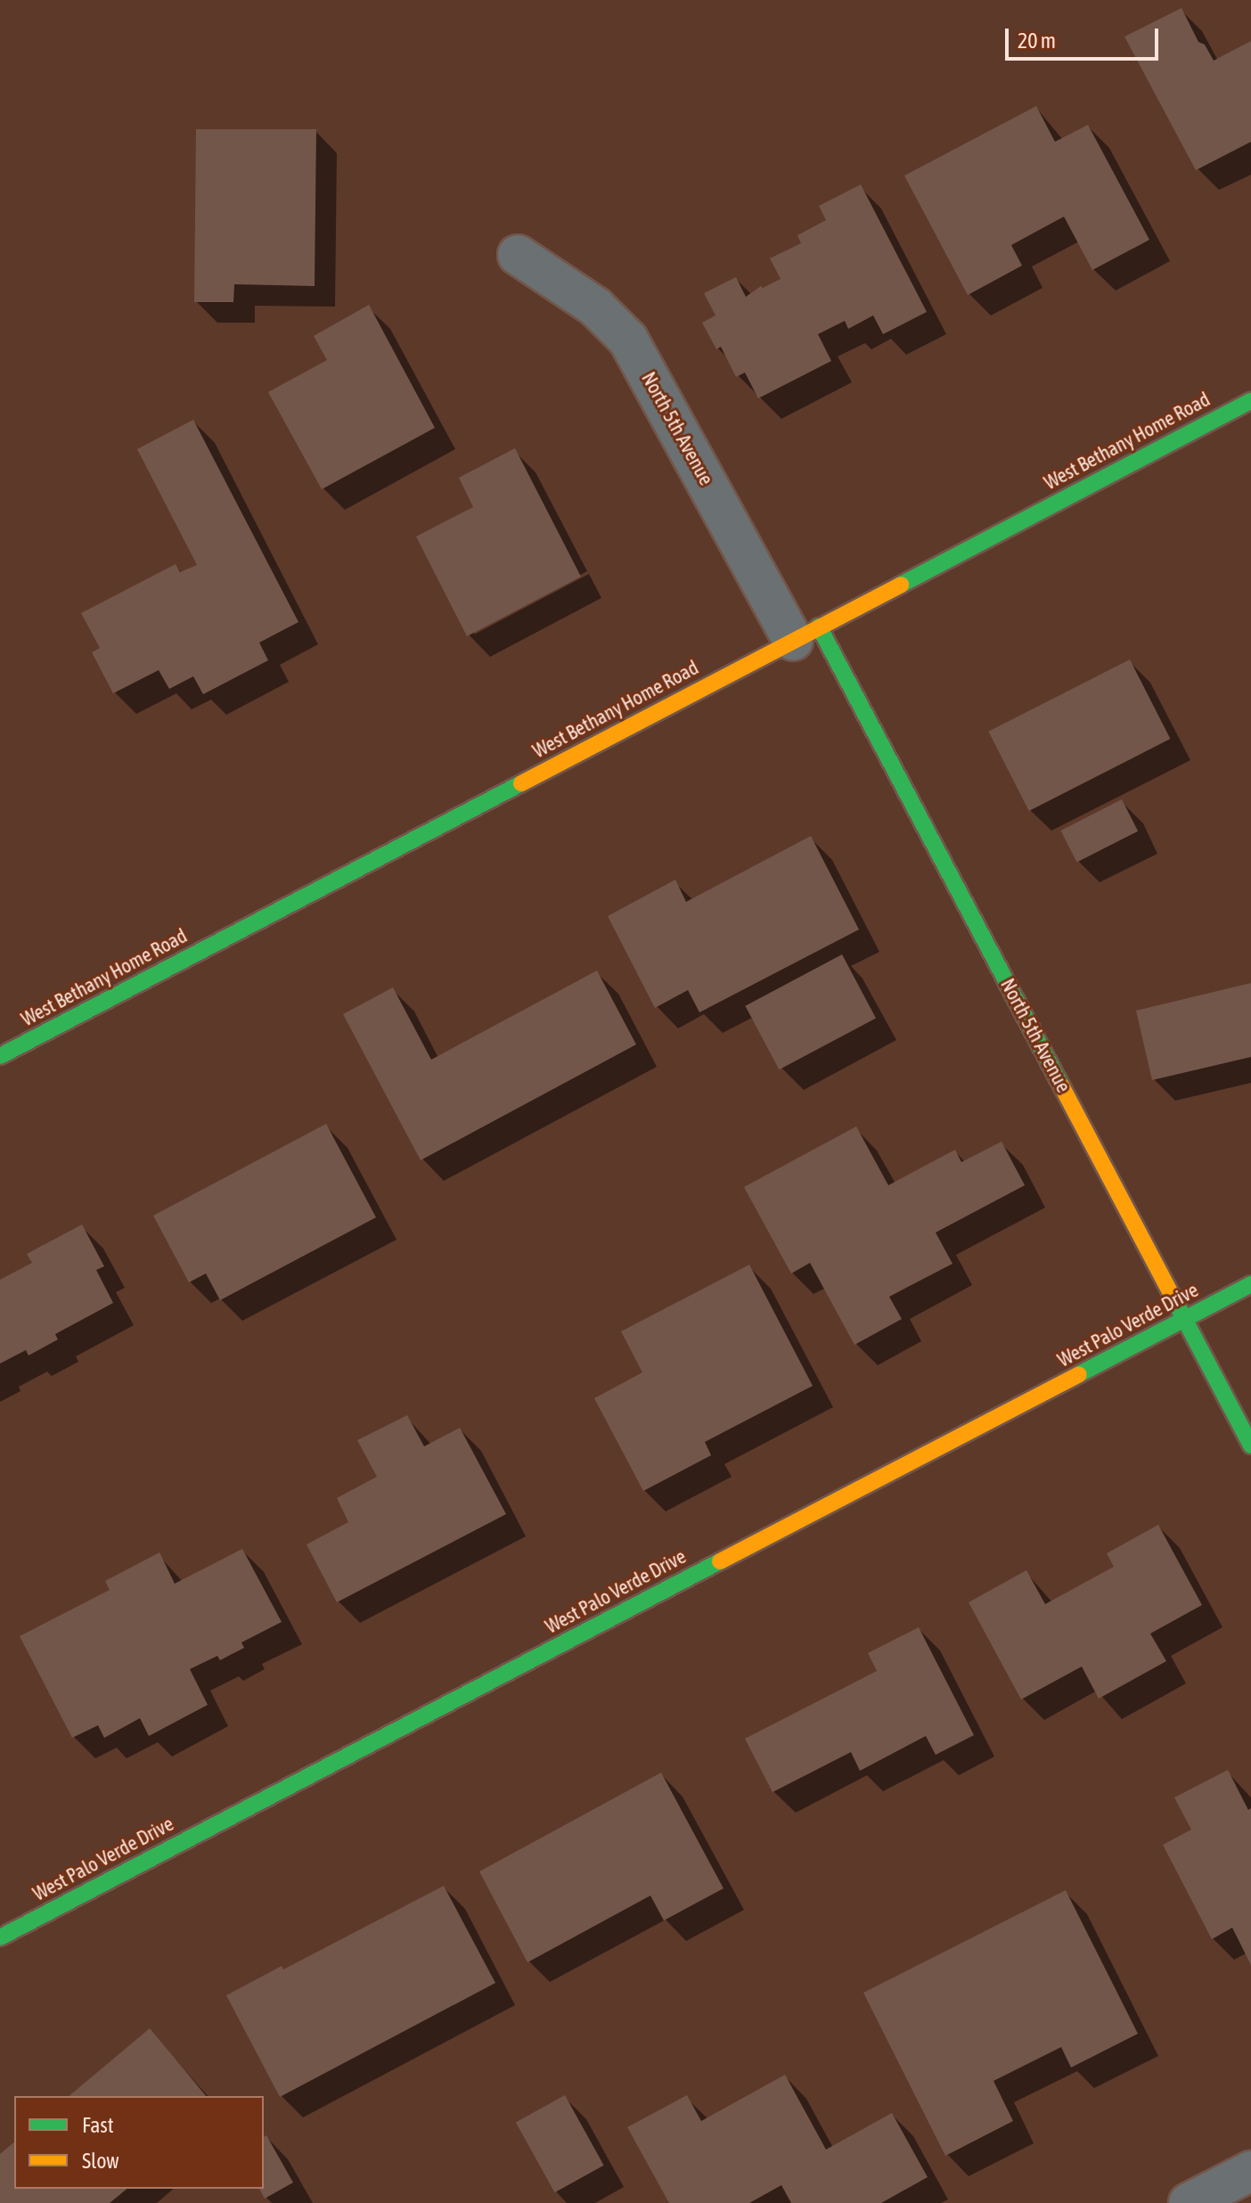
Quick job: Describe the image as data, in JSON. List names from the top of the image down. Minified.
{"streets":{"street":["North 5th Avenue","West Bethany Home Road","West Palo Verde Drive"]},"crossings":[["North 5th Avenue","West Bethany Home Road"],["North 5th Avenue","West Palo Verde Drive"]],"legend":["Fast","Slow"],"scale_bar":"20 m"}
